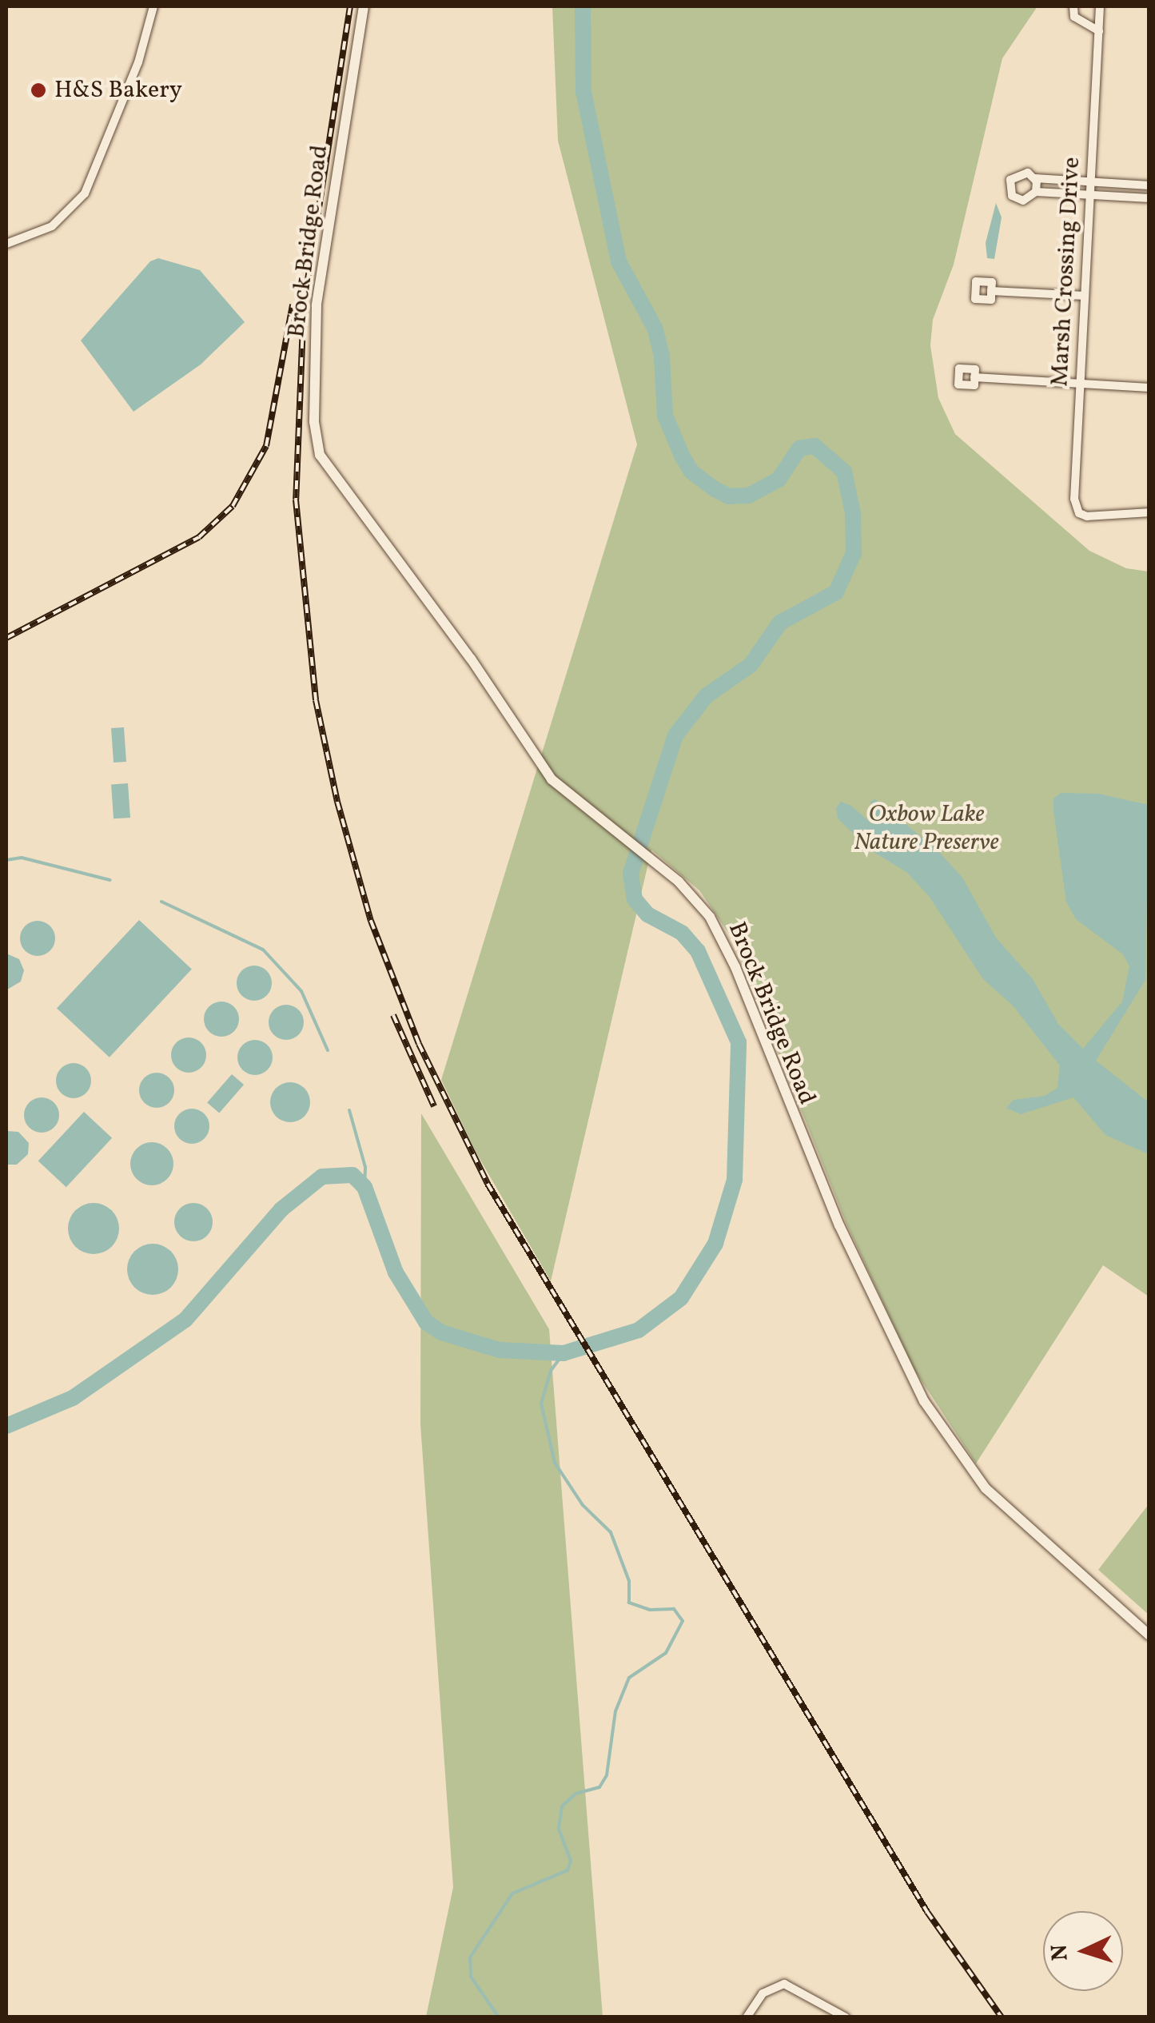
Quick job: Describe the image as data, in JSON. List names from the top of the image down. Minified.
{"streets":{"street":["Brock Bridge Road","Marsh Crossing Drive"]},"parks":["Oxbow Lake Nature Preserve"],"places":["H&S Bakery"],"north":"left"}
